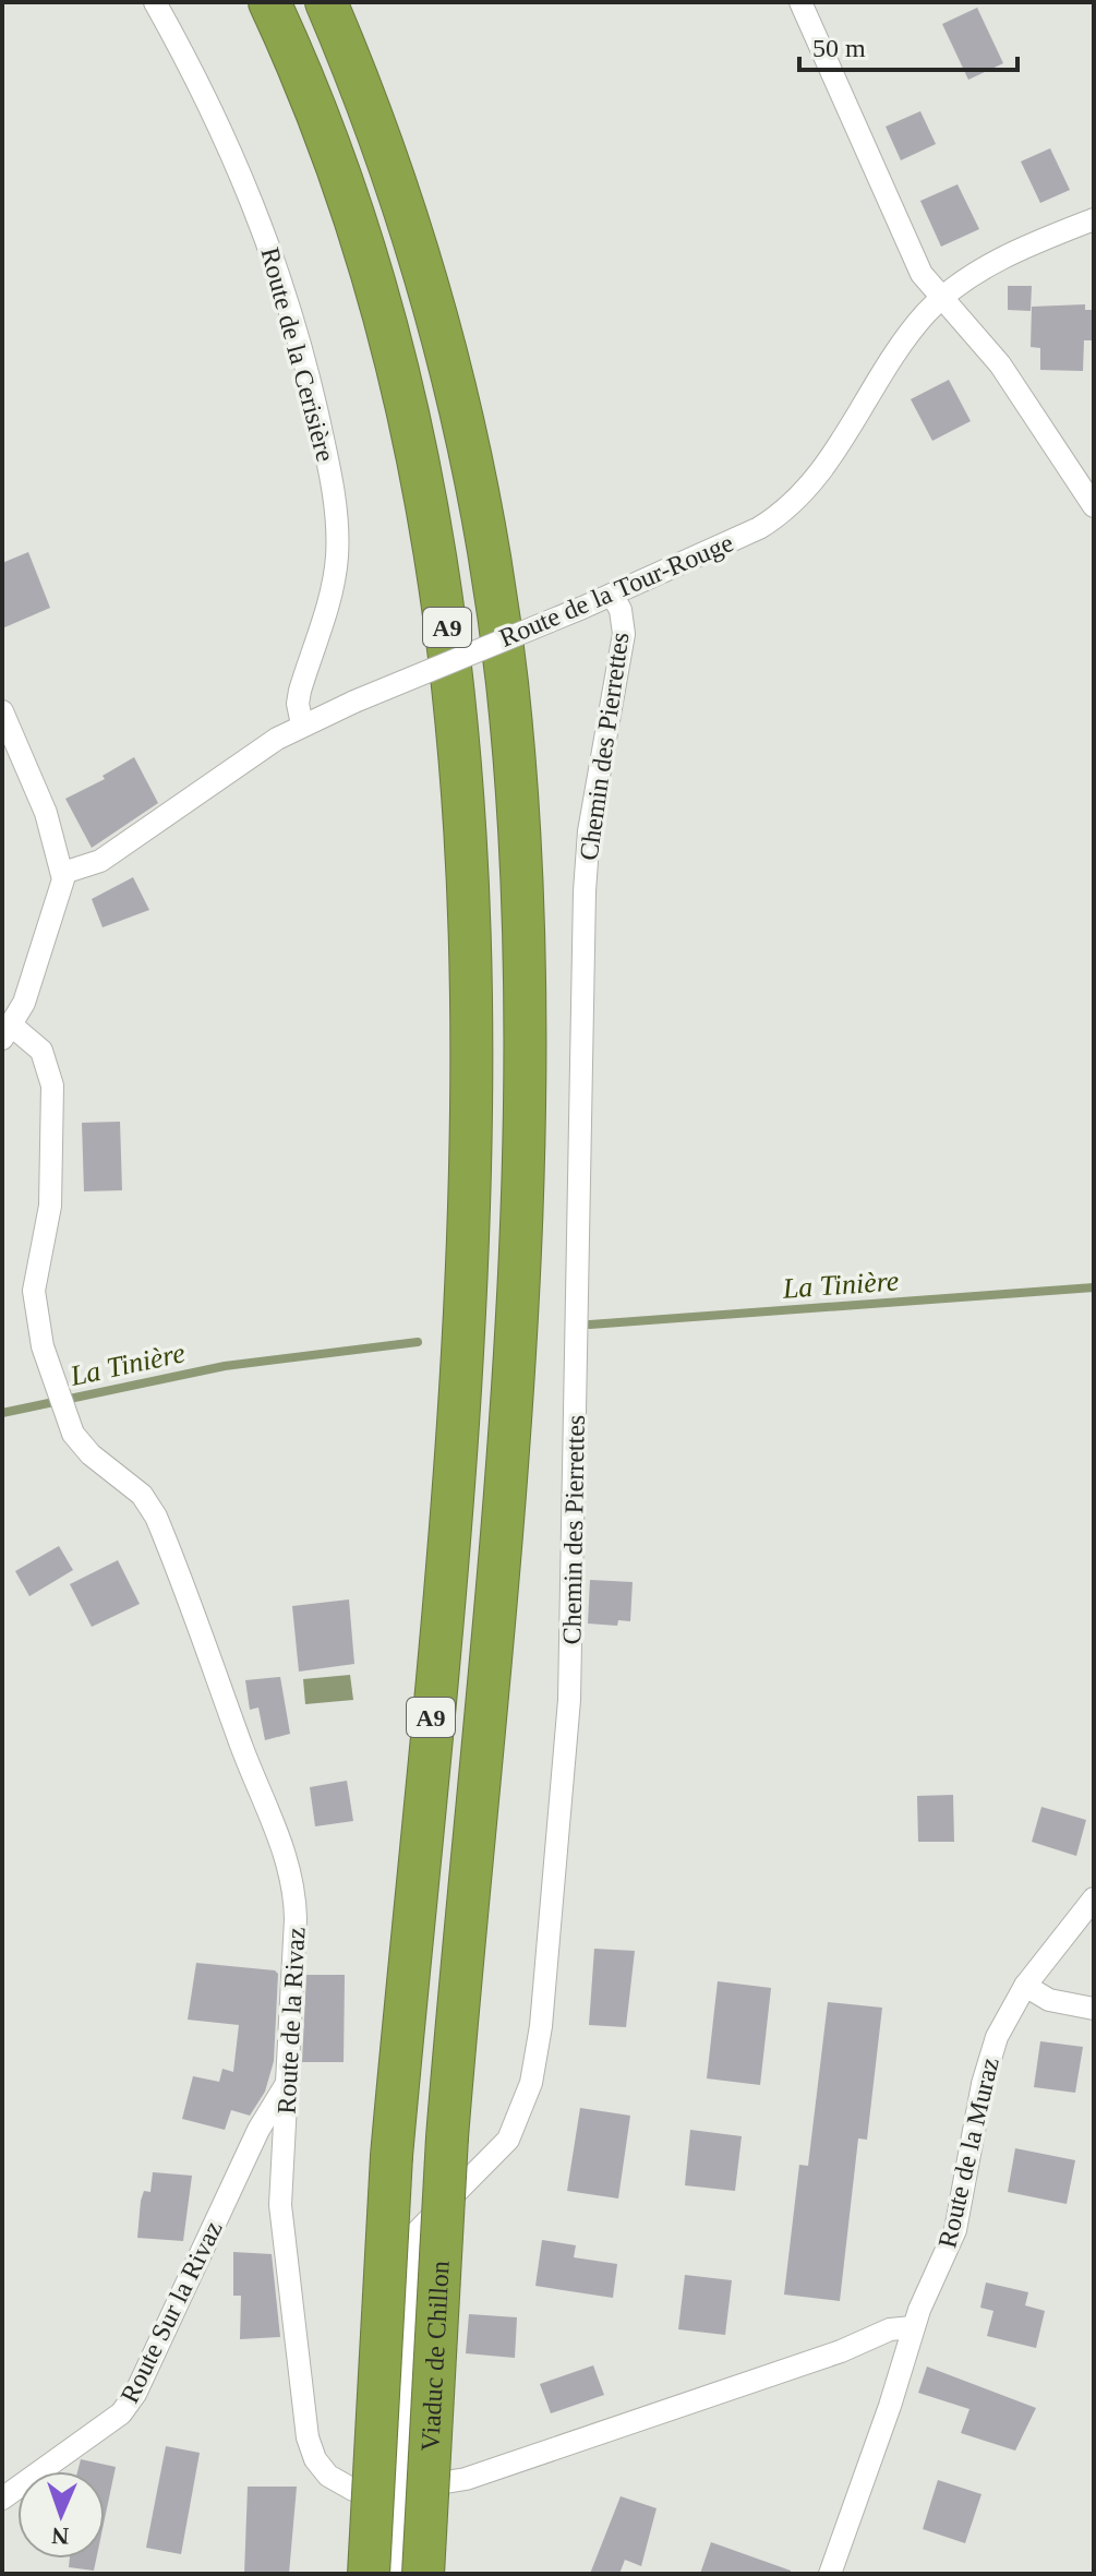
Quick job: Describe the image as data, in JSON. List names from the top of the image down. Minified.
{"streets":{"highway":["A9","Viaduc de Chillon"],"street":["Route de la Cerisière","Route de la Tour-Rouge","Chemin des Pierrettes","Route de la Rivaz","Route de la Muraz","Route Sur la Rivaz"]},"crossings":[["Route de la Cerisière","Route de la Tour-Rouge"],["Route de la Tour-Rouge","Chemin des Pierrettes"],["Chemin des Pierrettes","Route de la Rivaz"],["Route de la Rivaz","Route de la Muraz"],["Route de la Rivaz","Route Sur la Rivaz"]],"water":["La Tinière"],"scale_bar":"50 m","north":"bottom"}
